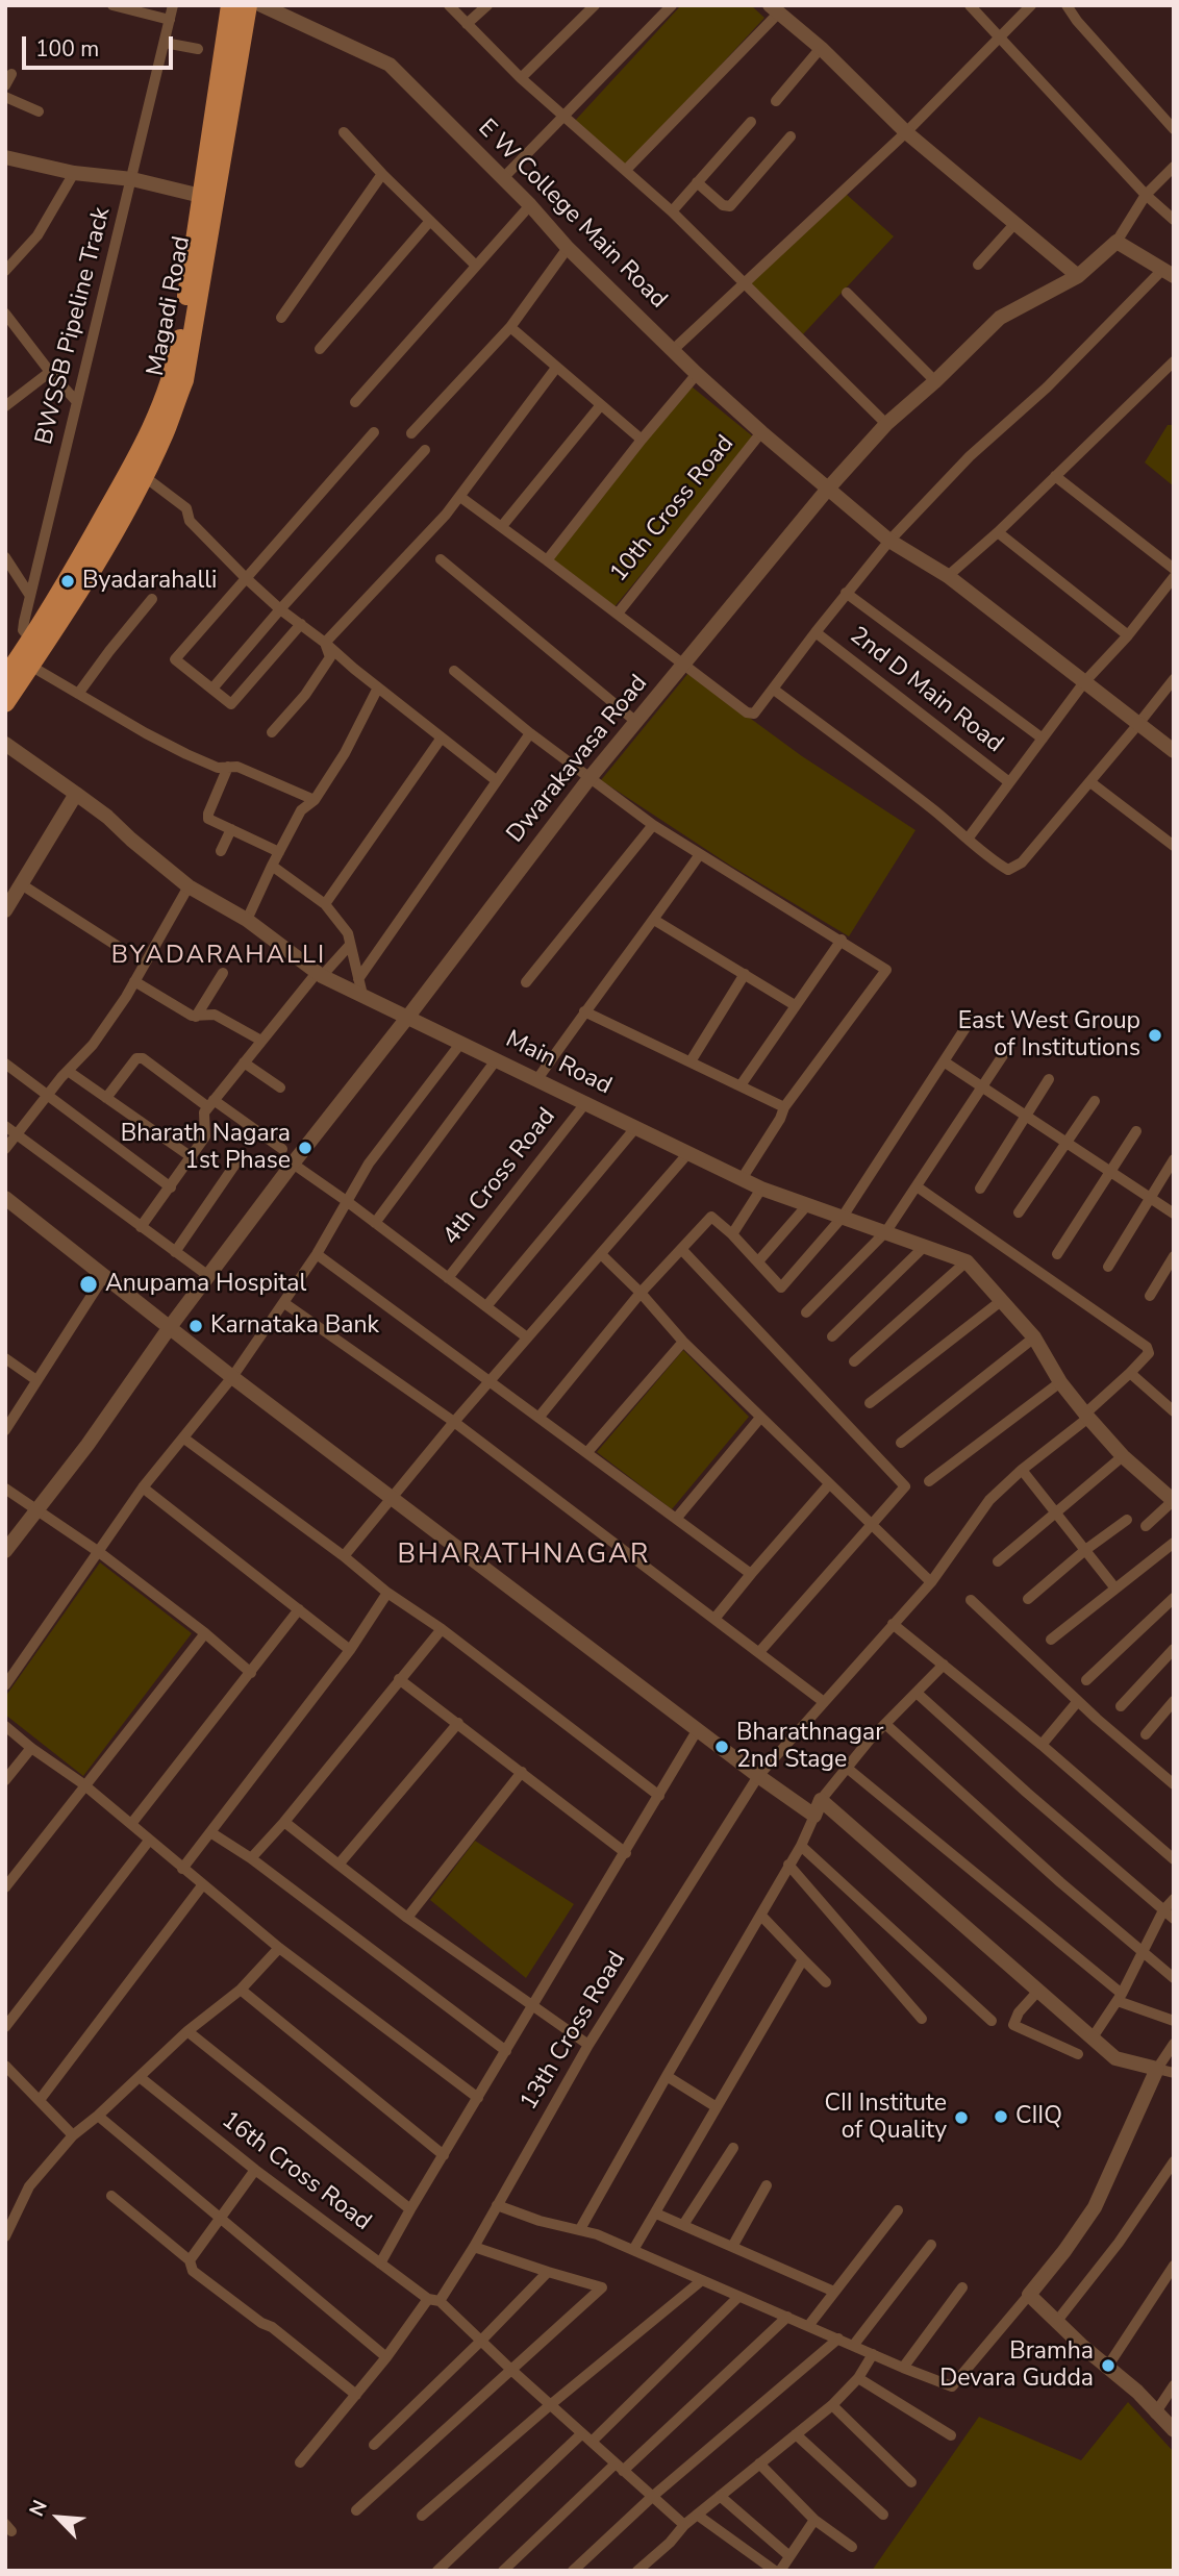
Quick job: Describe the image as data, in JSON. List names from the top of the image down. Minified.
{"streets":{"main road":["Magadi Road"],"street":["E W College Main Road","BWSSB Pipeline Track","10th Cross Road","2nd D Main Road","Dwarakavasa Road","Main Road","4th Cross Road","13th Cross Road","16th Cross Road"]},"crossings":[["E W College Main Road","10th Cross Road"],["E W College Main Road","Dwarakavasa Road"],["Magadi Road","BWSSB Pipeline Track"],["Dwarakavasa Road","Main Road"],["Main Road","4th Cross Road"],["13th Cross Road","16th Cross Road"]],"districts":["BYADARAHALLI","BHARATHNAGAR"],"places":["Byadarahalli","East West Group of Institutions","Bharath Nagara 1st Phase","Anupama Hospital","Karnataka Bank","Bharathnagar 2nd Stage","CIIQ","CII Institute of Quality","Bramha Devara Gudda"],"scale_bar":"100 m","north":"top left"}
